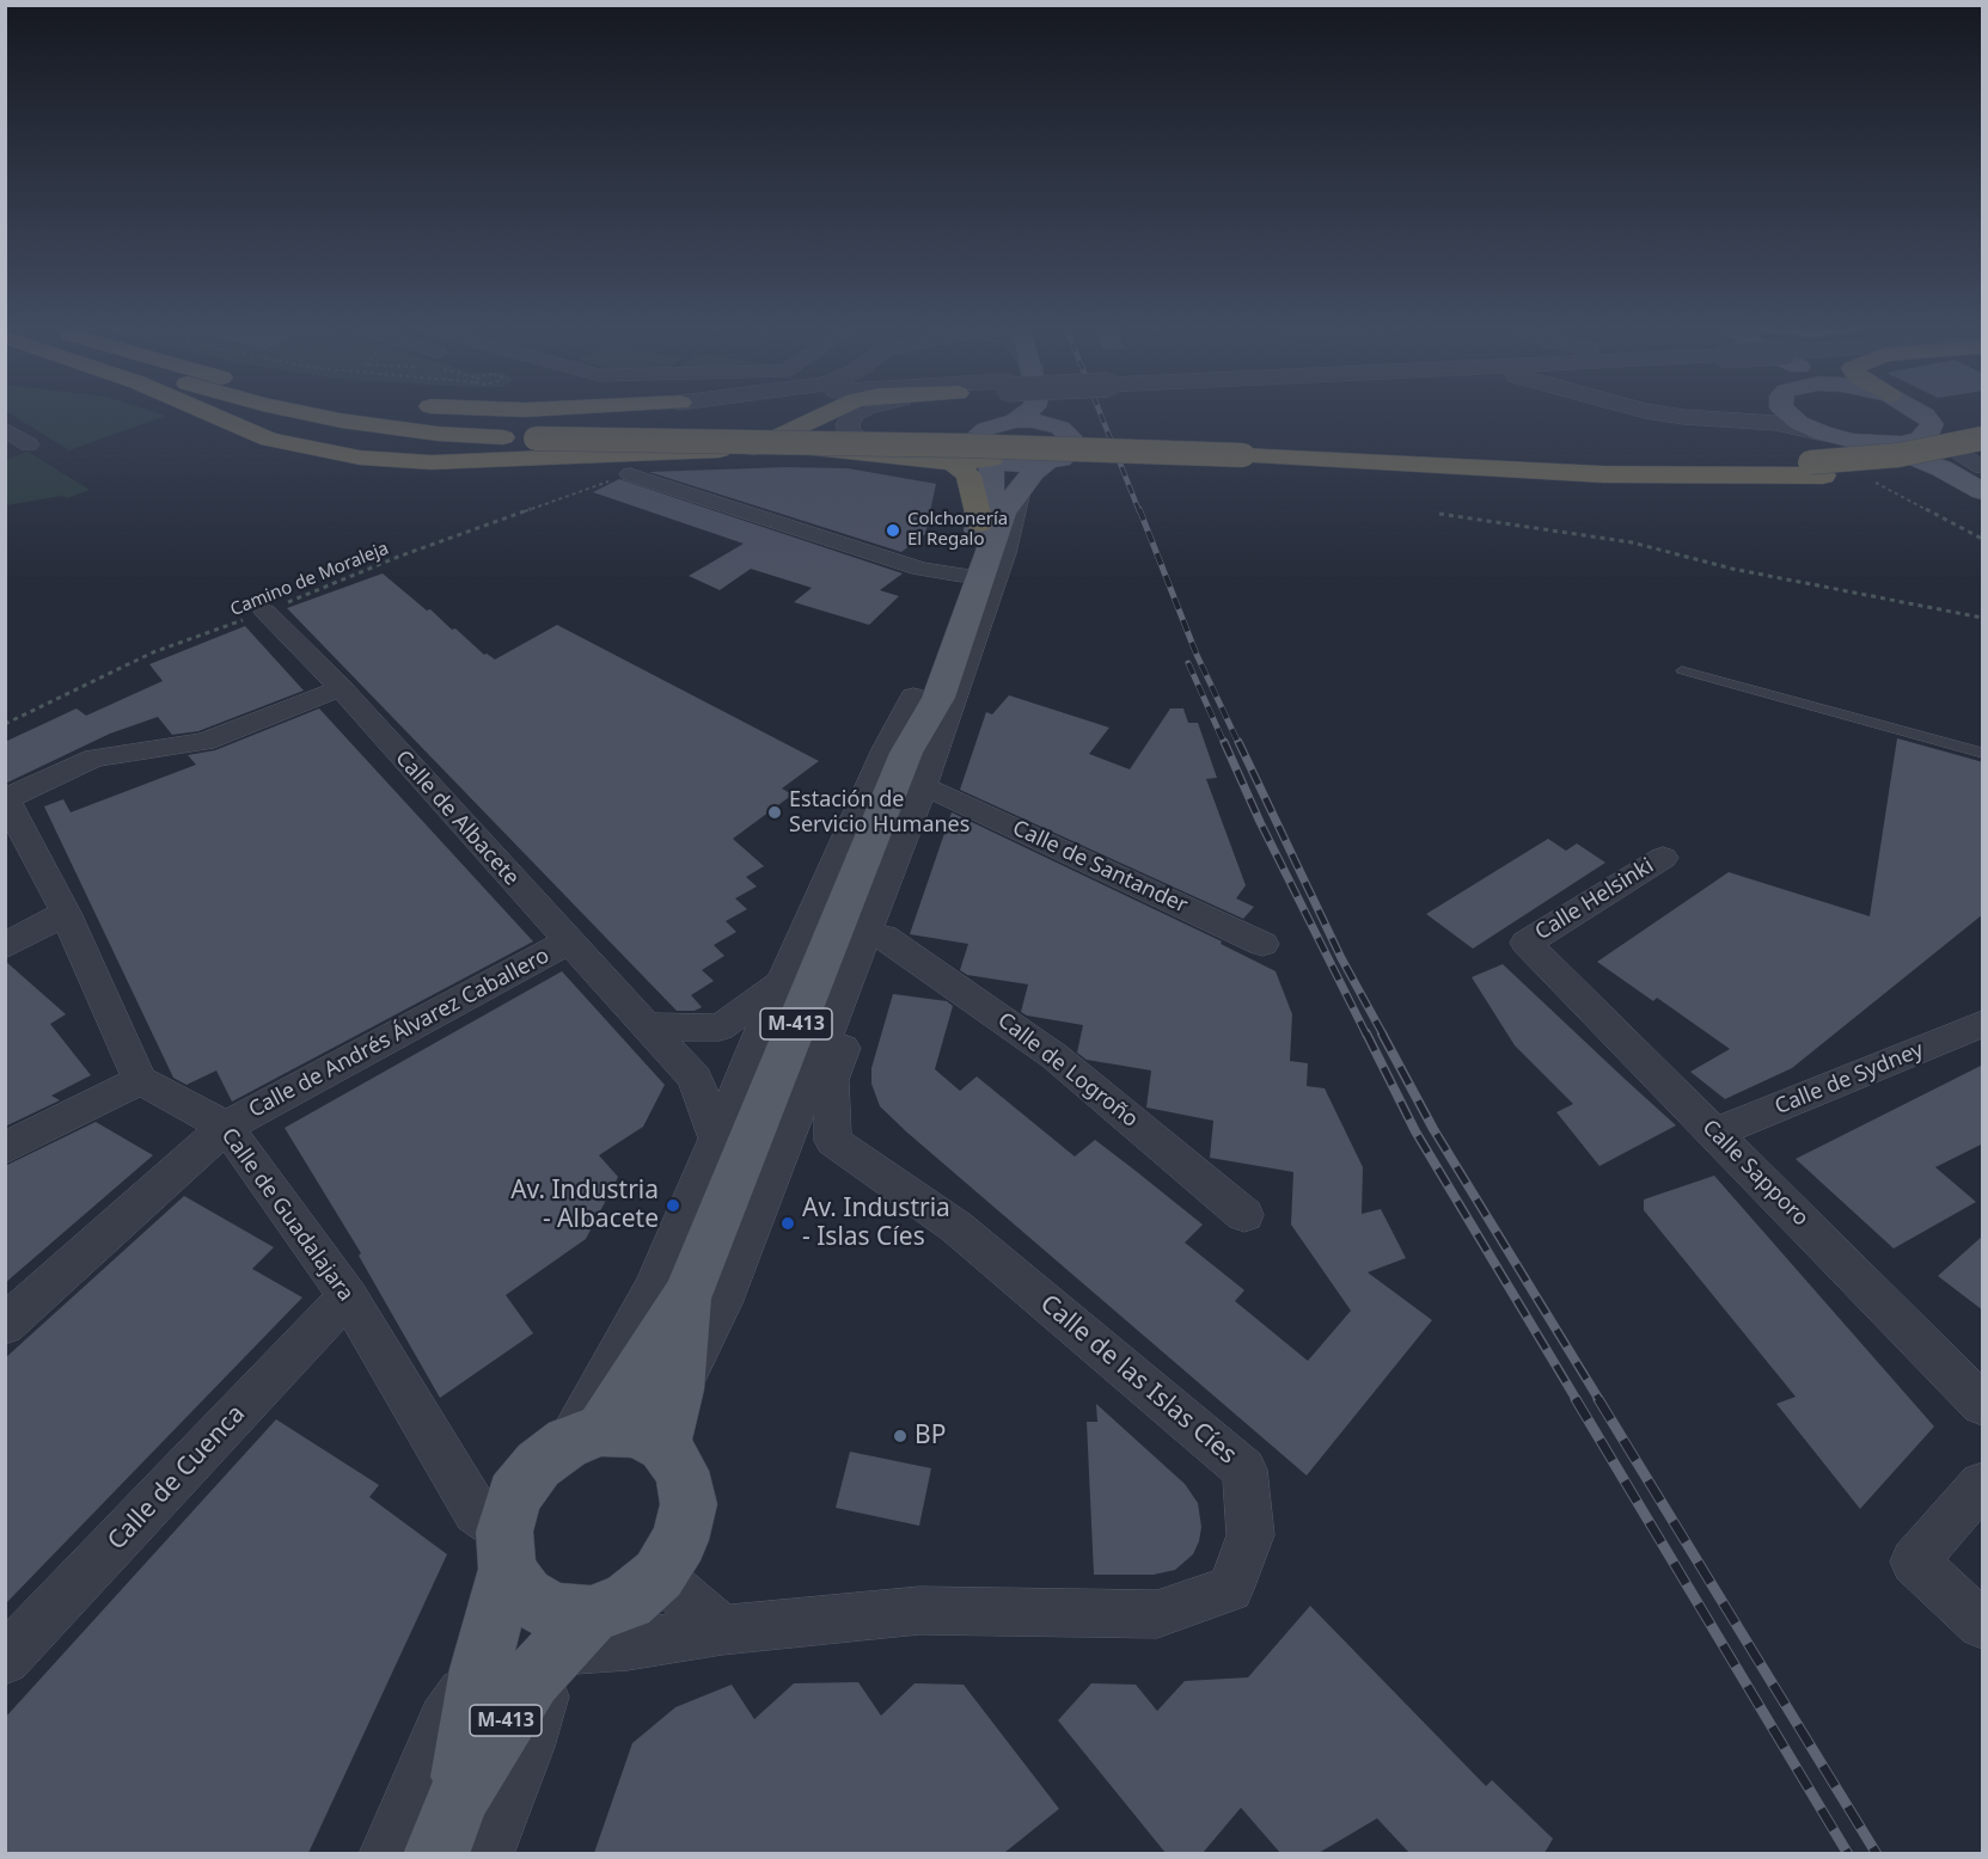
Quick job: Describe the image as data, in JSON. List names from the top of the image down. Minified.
{"streets":{"main road":["M-413"],"street":["Calle de Albacete","Calle de Santander","Calle Helsinki","Calle de Andrés Álvarez Caballero","Calle de Logroño","Calle de Sydney","Calle Sapporo","Calle de Guadalajara","Calle de las Islas Cíes","Calle de Cuenca"],"path":["Camino de Moraleja"]},"crossings":[["Camino de Moraleja","Calle de Albacete"],["Calle de Albacete","Calle de Andrés Álvarez Caballero"],["Calle Helsinki","Calle Sapporo"],["M-413","Calle de Guadalajara"],["M-413","Calle de las Islas Cíes"],["Calle de Andrés Álvarez Caballero","Calle de Guadalajara"],["Calle de Sydney","Calle Sapporo"],["Calle de Guadalajara","Calle de las Islas Cíes"],["Calle de Guadalajara","Calle de Cuenca"]],"places":["Colchonería El Regalo","Estación de Servicio Humanes","Av. Industria - Albacete","Av. Industria - Islas Cíes","BP"]}
